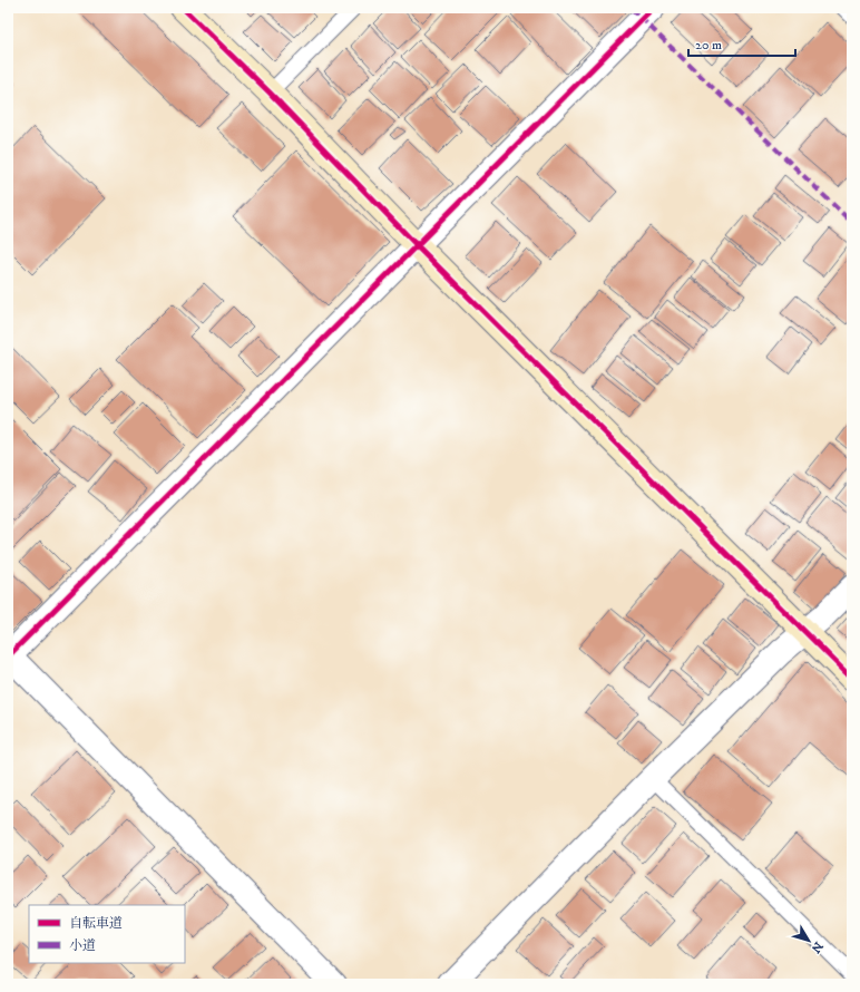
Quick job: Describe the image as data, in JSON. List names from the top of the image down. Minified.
{"legend":["自転車道","小道"],"scale_bar":"20 m","north":"bottom right"}
